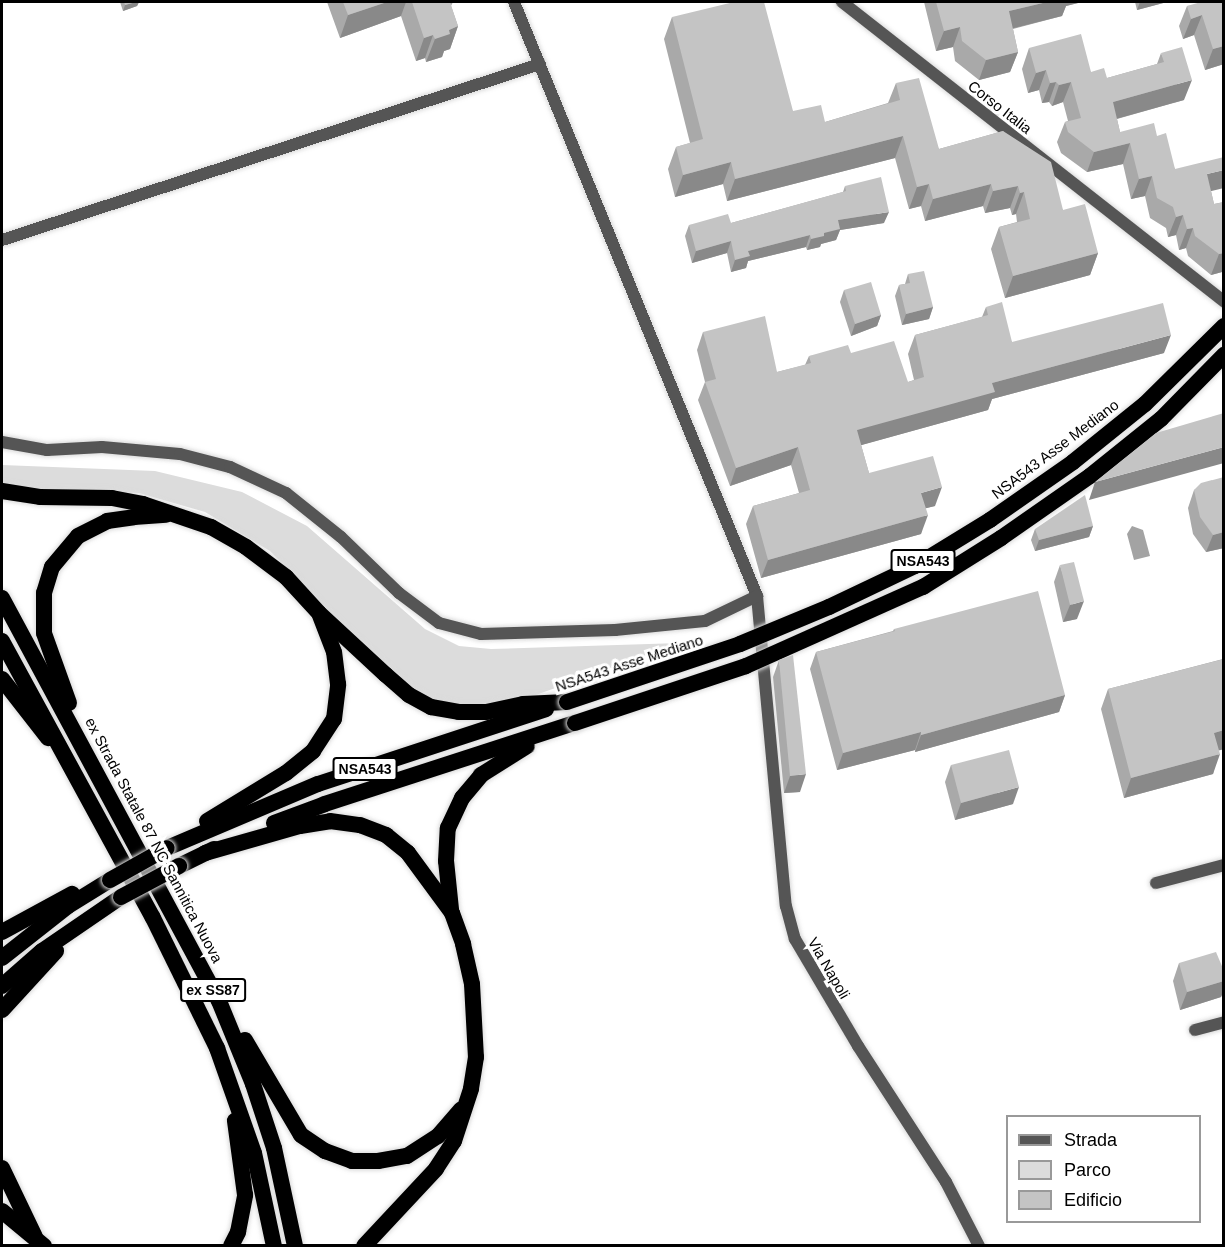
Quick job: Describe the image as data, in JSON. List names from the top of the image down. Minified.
{"streets":{"highway":["NSA543 Asse Mediano","NSA543","ex Strada Statale 87 NC Sannitica Nuova","ex SS87"],"street":["Corso Italia","Via Napoli"]},"legend":["Strada","Parco","Edificio"]}
